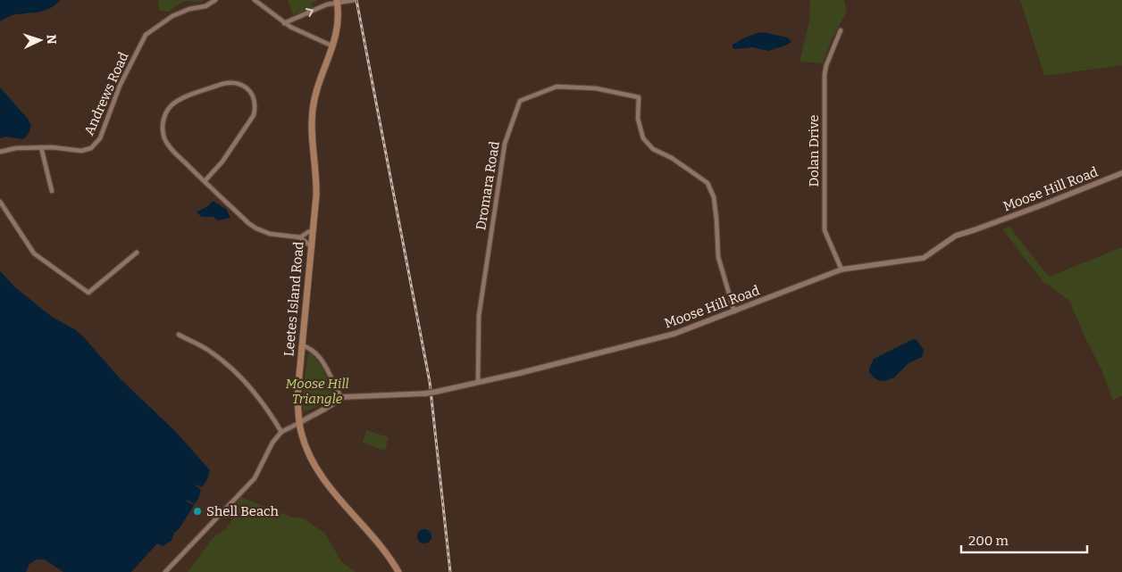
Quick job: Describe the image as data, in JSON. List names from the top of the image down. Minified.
{"streets":{"main road":["Leetes Island Road"],"street":["Andrews Road","Dolan Drive","Dromara Road","Moose Hill Road"]},"crossings":[["Dolan Drive","Moose Hill Road"],["Dromara Road","Moose Hill Road"]],"parks":["Moose Hill Triangle"],"places":["Shell Beach"],"scale_bar":"200 m","north":"right"}
